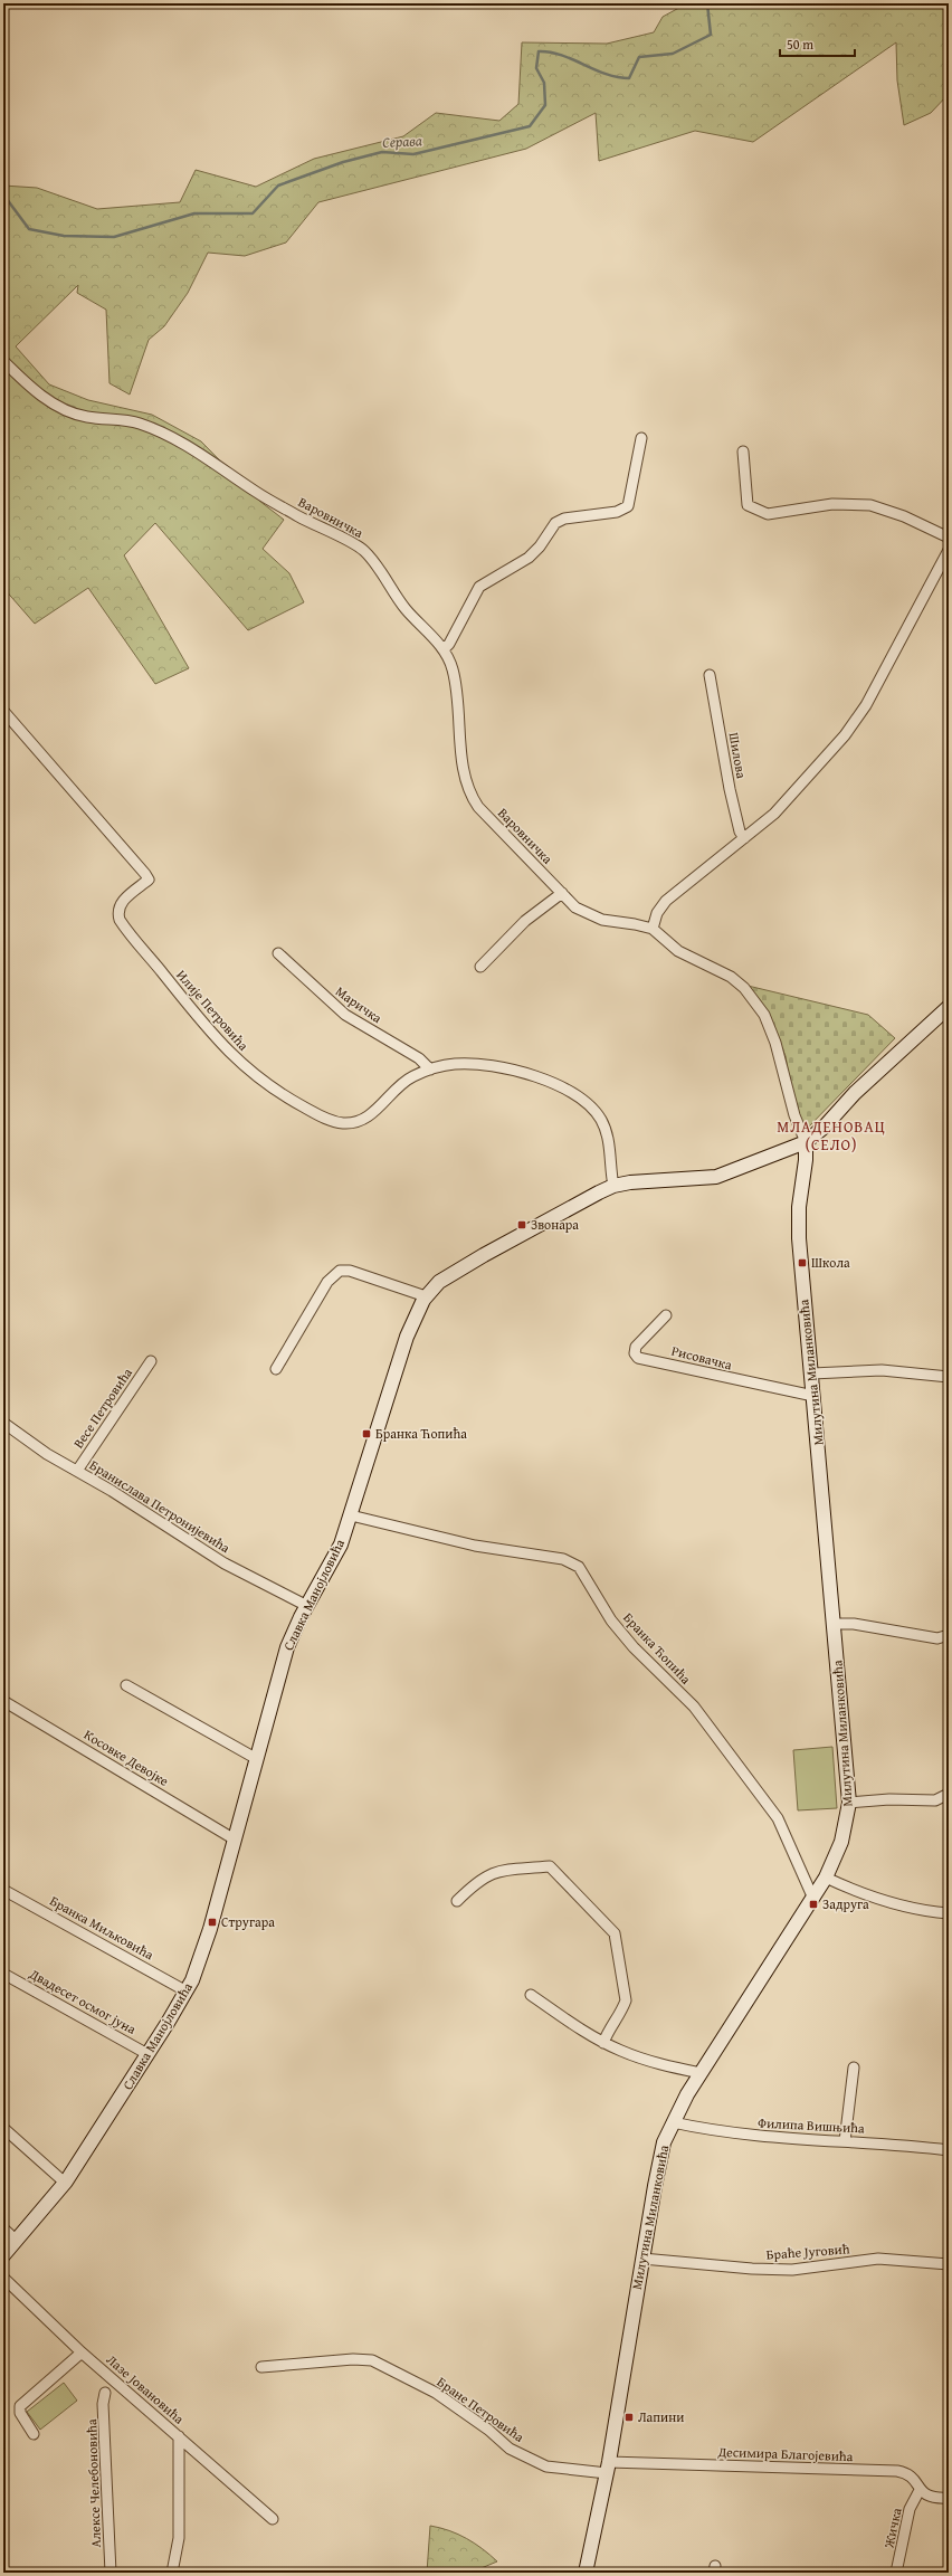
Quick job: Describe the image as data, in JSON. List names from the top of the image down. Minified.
{"streets":{"main road":["Милутина Миланковића","Славка Манојловића"],"street":["Варовничка","Шилова","Маричка","Илије Петровића","Рисовачка","Весе Петровића","Бранислава Петронијевића","Бранка Ћопића","Косовке Девојке","Бранка Миљковића","Двадесет осмог јуна","Филипа Вишњића","Браће Југовић","Лазе Јовановића","Бране Петровића","Десимира Благојевића","Алексе Челебоновића","Жичка"]},"crossings":[["Маричка","Илије Петровића"],["Илије Петровића","Славка Манојловића"],["Рисовачка","Милутина Миланковића"],["Милутина Миланковића","Славка Манојловића"],["Милутина Миланковића","Бранка Ћопића"],["Милутина Миланковића","Филипа Вишњића"],["Милутина Миланковића","Браће Југовић"],["Милутина Миланковића","Бране Петровића"],["Милутина Миланковића","Десимира Благојевића"],["Весе Петровића","Бранислава Петронијевића"],["Бранислава Петронијевића","Славка Манојловића"],["Славка Манојловића","Бранка Ћопића"],["Славка Манојловића","Косовке Девојке"],["Славка Манојловића","Бранка Миљковића"],["Славка Манојловића","Двадесет осмог јуна"],["Бране Петровића","Десимира Благојевића"],["Десимира Благојевића","Жичка"]],"districts":["МЛАДЕНОВАЦ (СЕЛО)"],"water":["Серава"],"places":{"transit":["Звонара","Школа","Бранка Ћопића","Задруга","Стругара","Лапини"]},"scale_bar":"50 m"}
